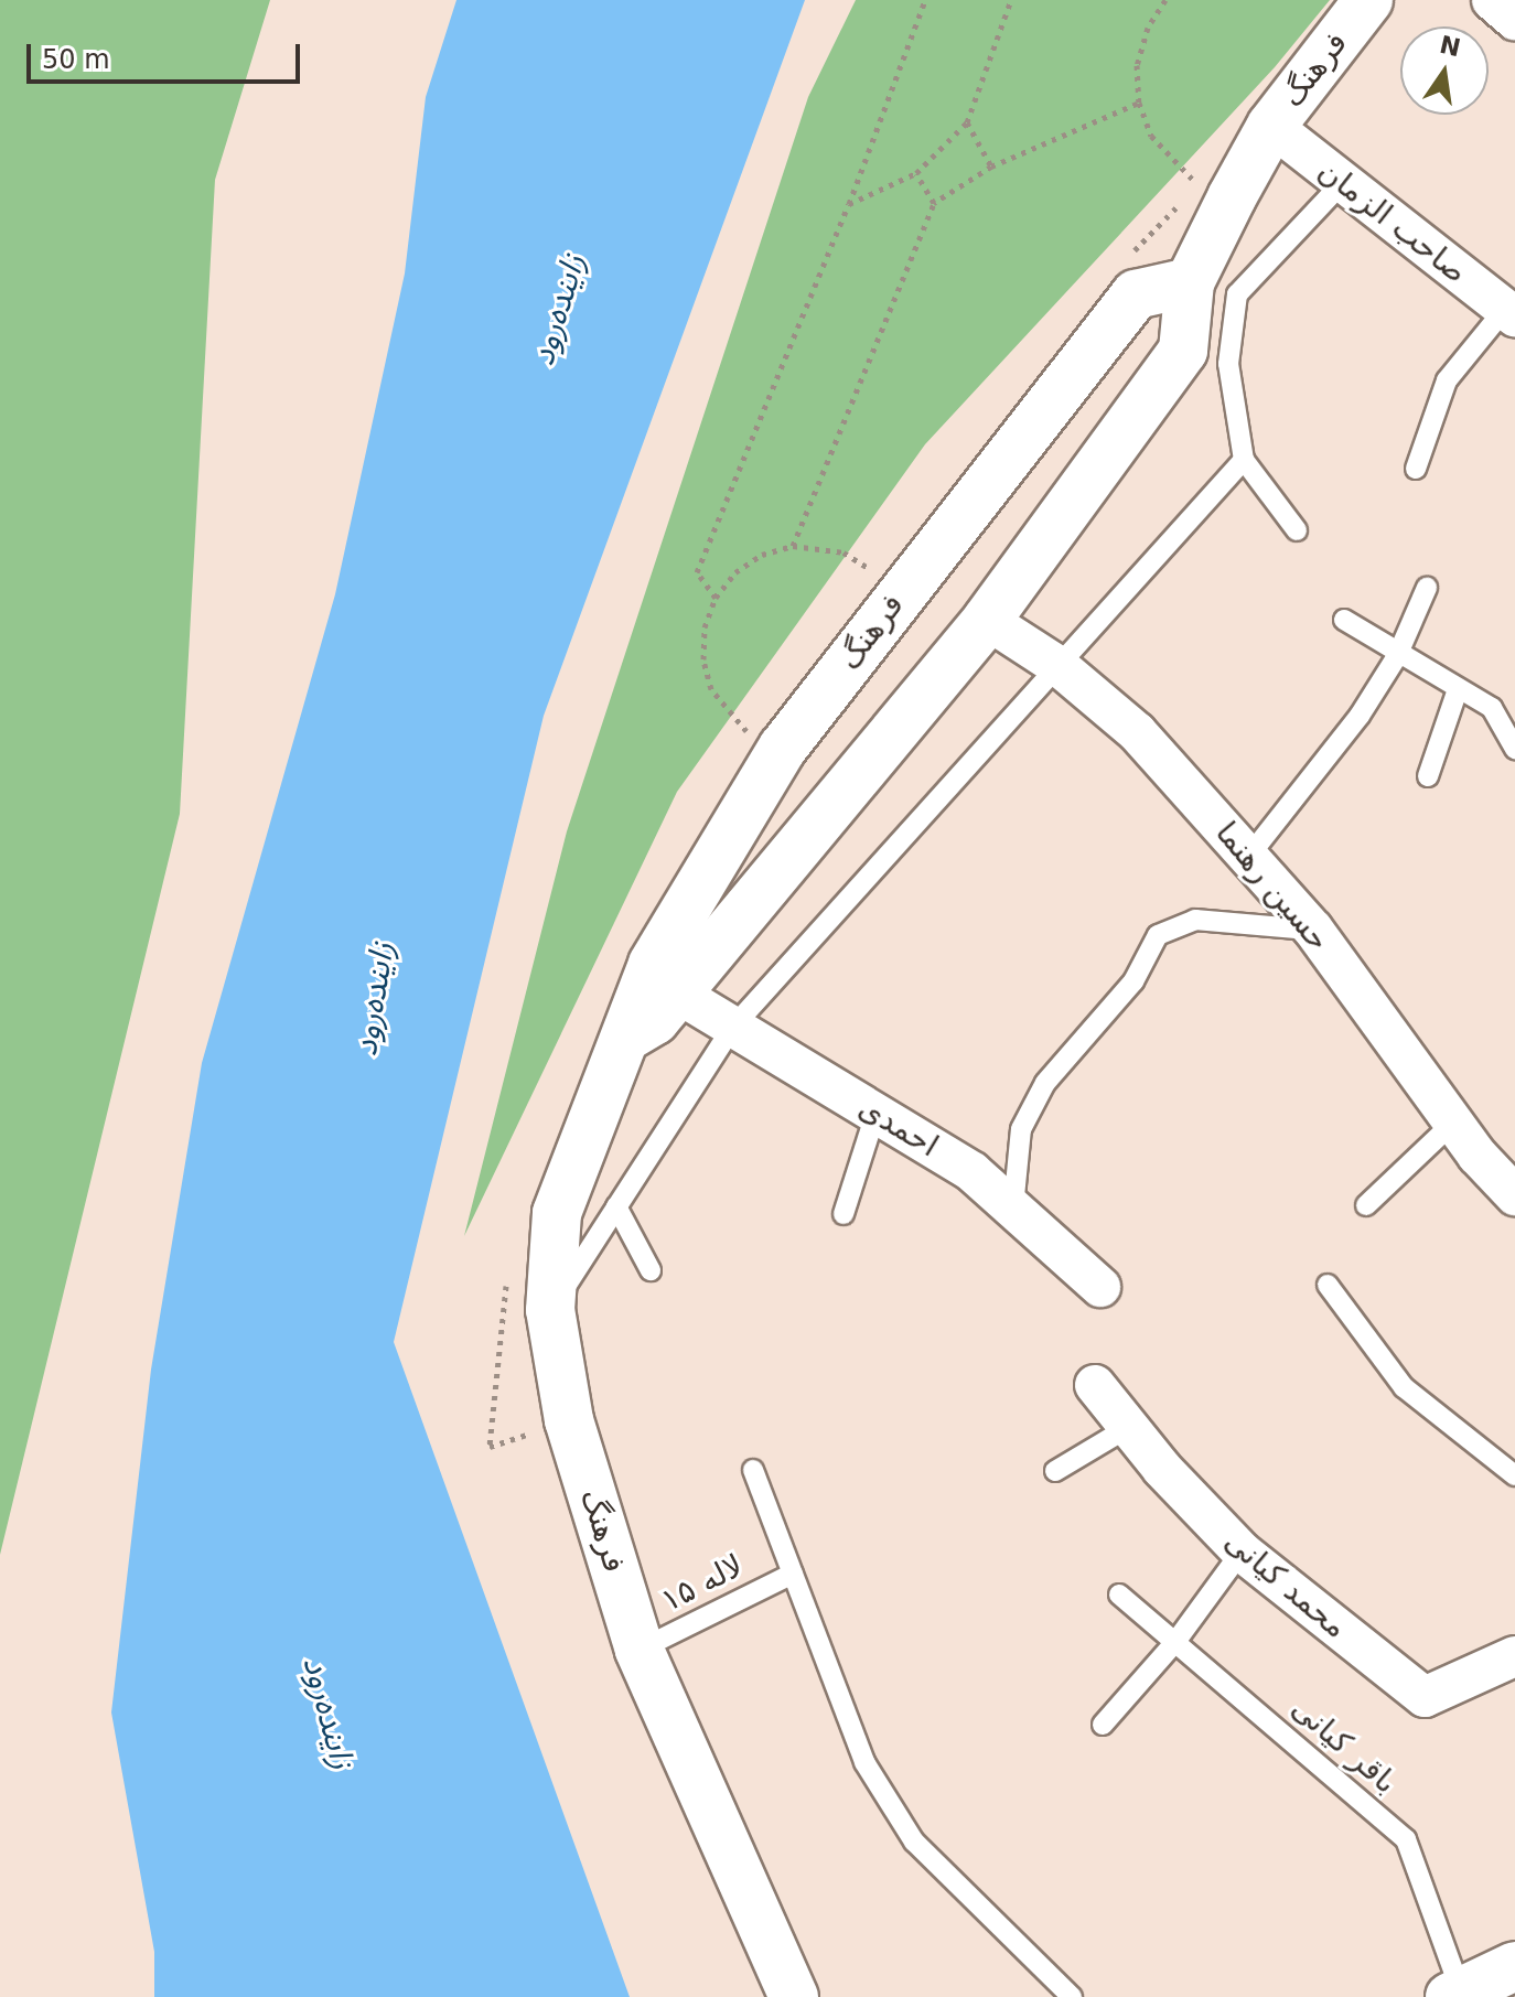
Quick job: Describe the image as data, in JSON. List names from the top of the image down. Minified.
{"streets":{"street":["فرهنگ","صاحب الزمان","حسین رهنما","احمدی","محمد کیانی"],"lane":["لاله ۱۵","باقر کیانی"]},"crossings":[["فرهنگ","صاحب الزمان"],["فرهنگ","حسین رهنما"],["فرهنگ","احمدی"],["فرهنگ","لاله ۱۵"]],"water":["زاینده‌رود"],"scale_bar":"50 m","north":"top"}
